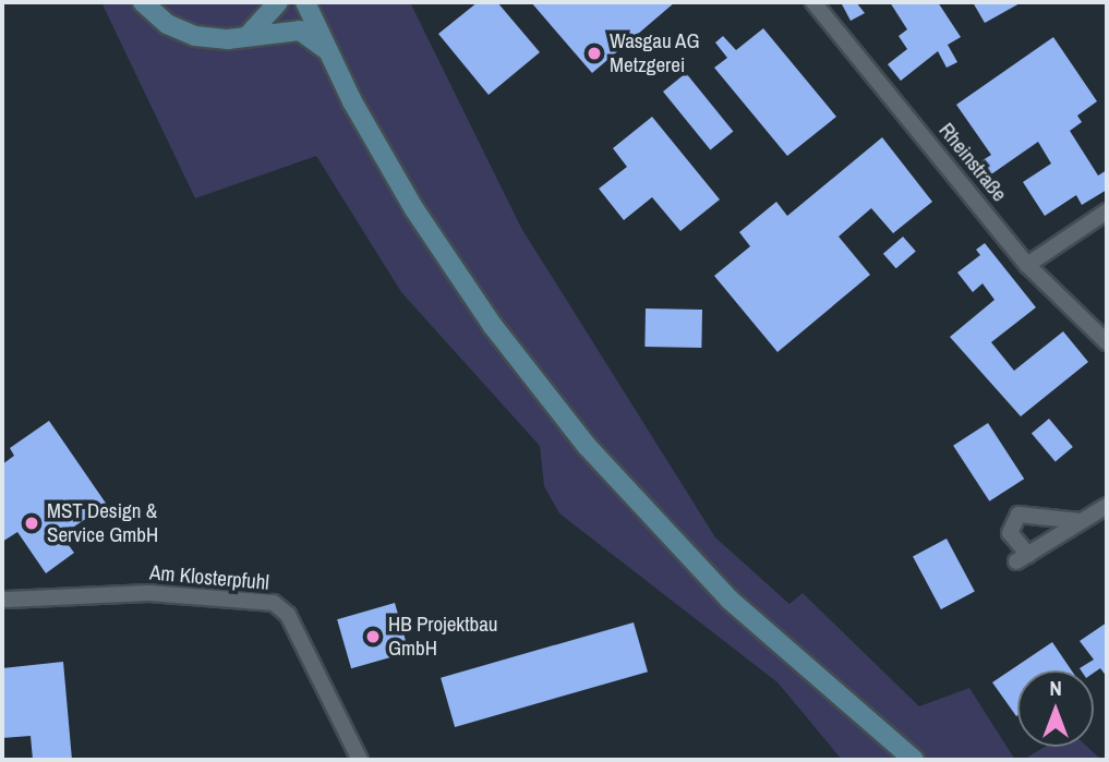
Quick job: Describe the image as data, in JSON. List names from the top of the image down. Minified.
{"streets":{"street":["Rheinstraße","Am Klosterpfuhl"]},"places":["Wasgau AG Metzgerei","MST Design & Service GmbH","HB Projektbau GmbH"],"north":"top"}
